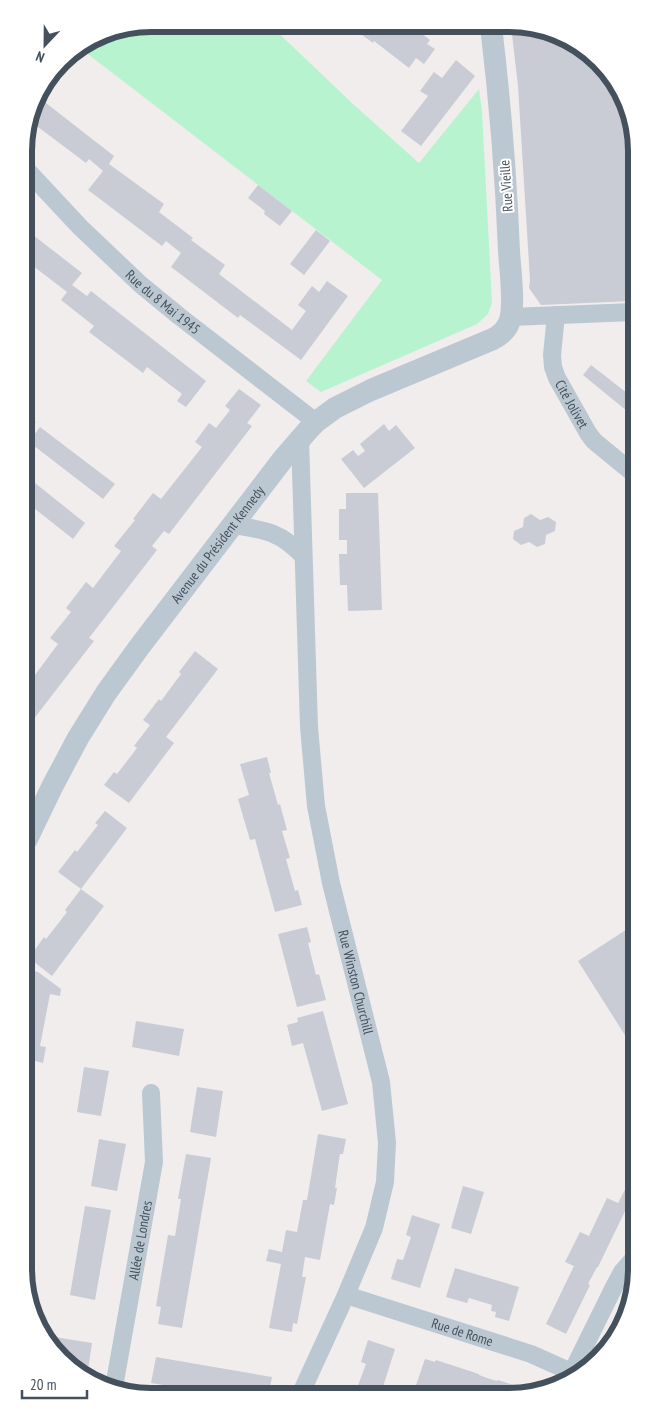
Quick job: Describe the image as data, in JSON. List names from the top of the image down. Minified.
{"streets":{"street":["Rue Vieille","Rue du 8 Mai 1945","Cité Jolivet","Avenue du Président Kennedy","Rue Winston Churchill","Allée de Londres","Rue de Rome"]},"crossings":[["Rue Vieille","Avenue du Président Kennedy"],["Rue du 8 Mai 1945","Avenue du Président Kennedy"],["Avenue du Président Kennedy","Rue Winston Churchill"],["Rue Winston Churchill","Rue de Rome"]],"scale_bar":"20 m","north":"bottom"}
